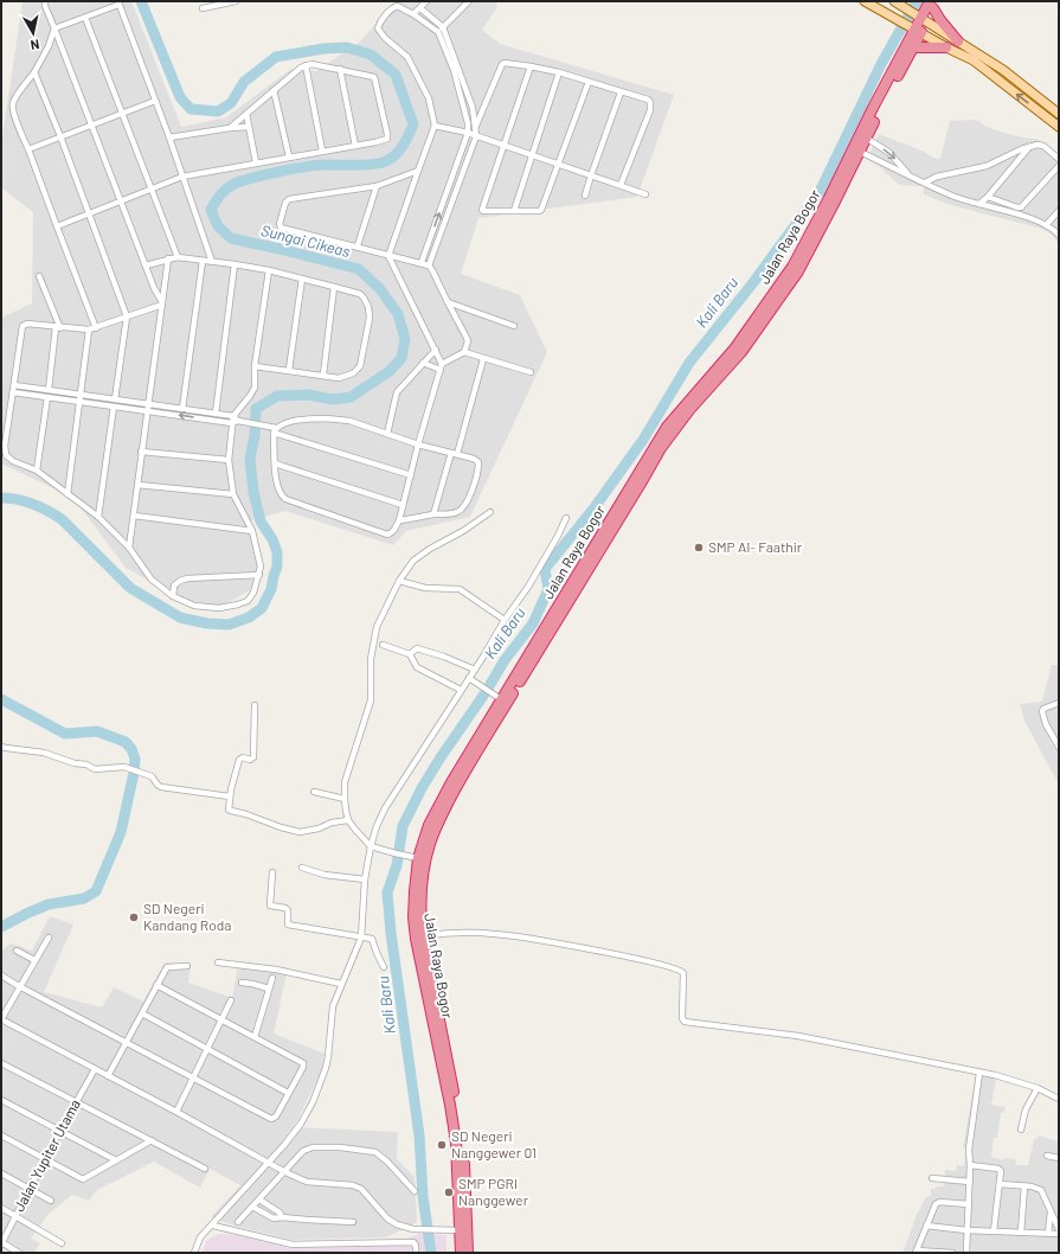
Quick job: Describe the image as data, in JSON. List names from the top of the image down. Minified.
{"streets":{"highway":["Jalan Raya Bogor"],"street":["Jalan Yupiter Utama"]},"water":["Sungai Cikeas","Kali Baru"],"places":["SMP Al- Faathir","SD Negeri Kandang Roda","SD Negeri Nanggewer 01","SMP PGRI Nanggewer"],"north":"bottom"}
